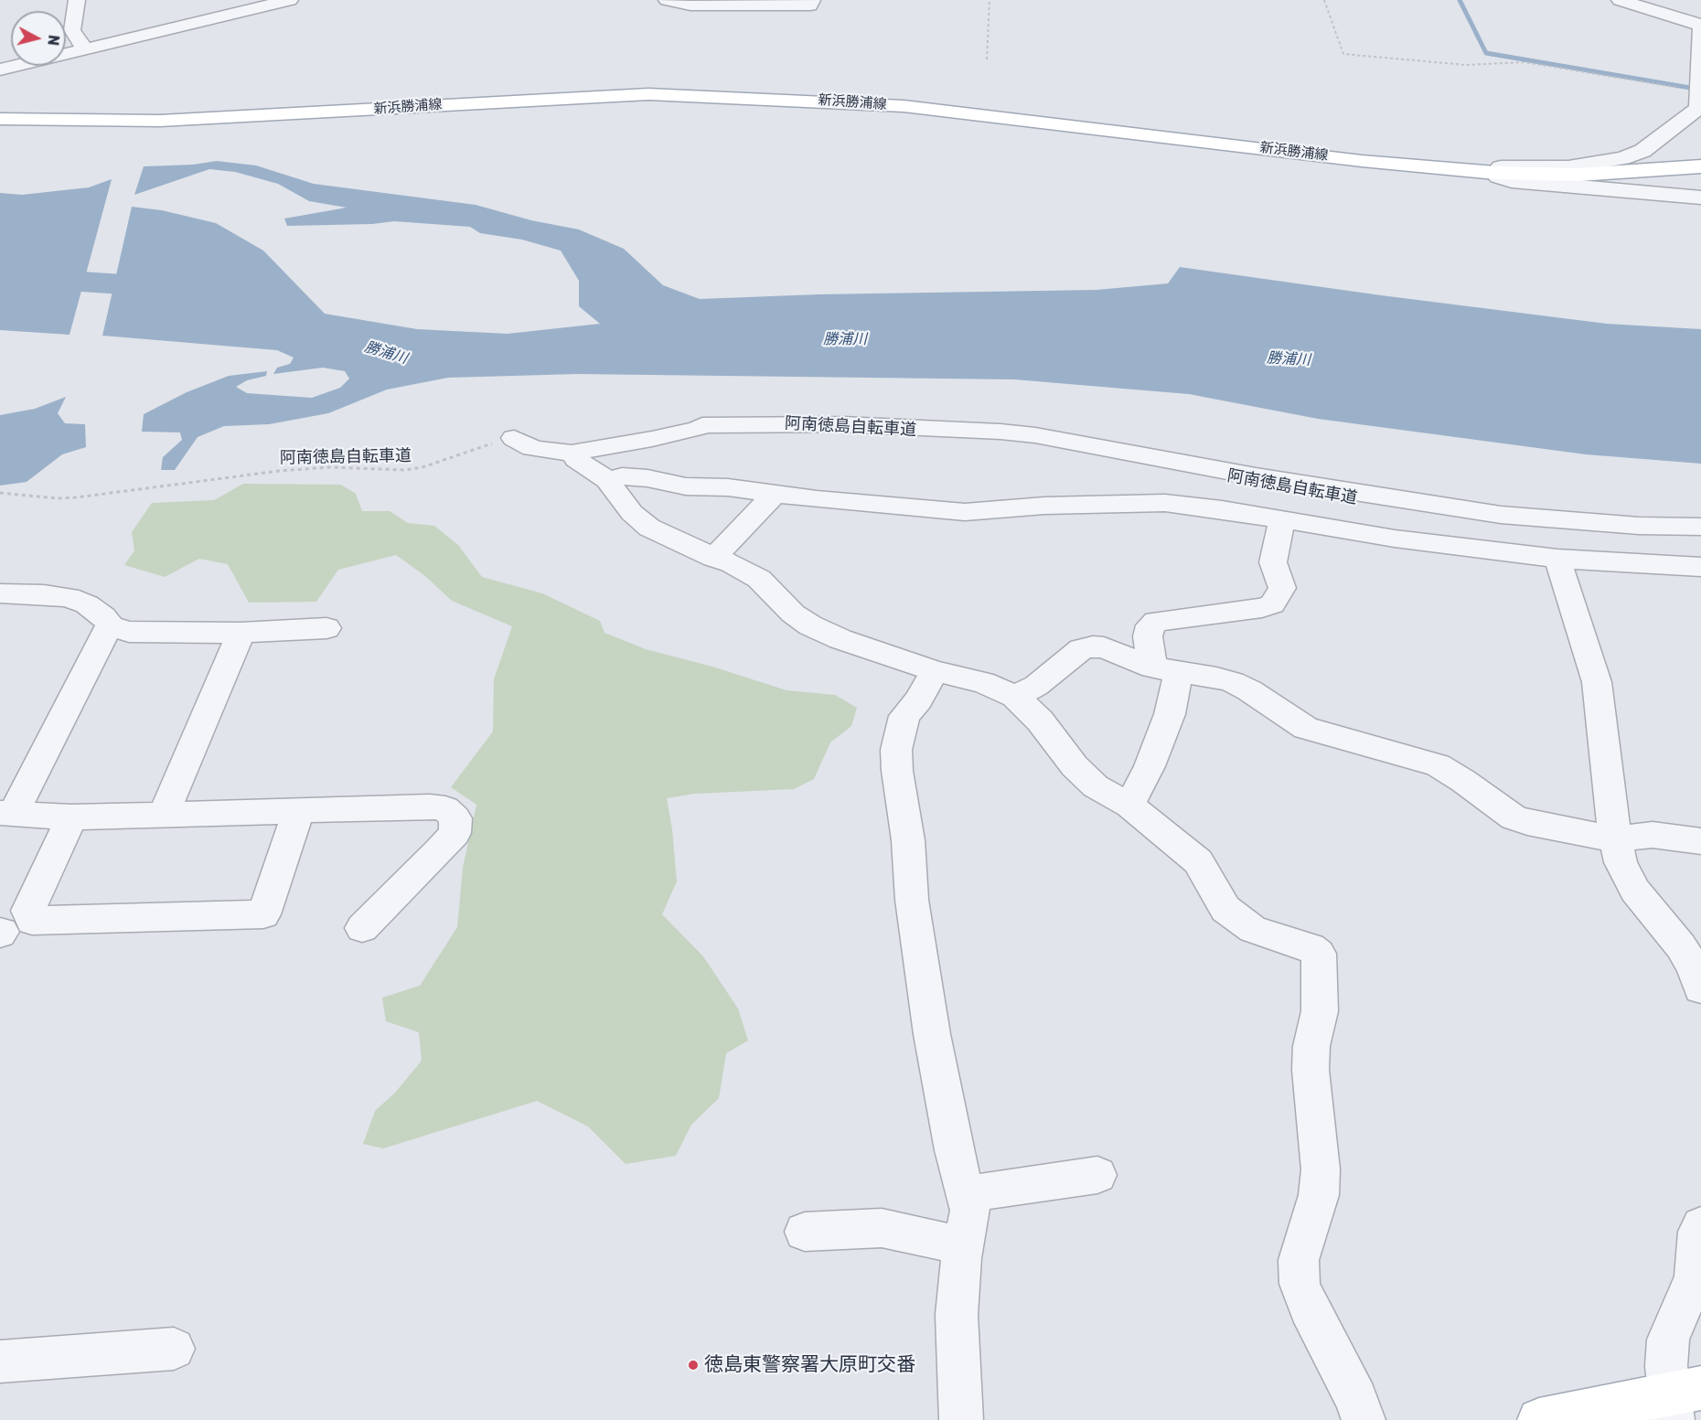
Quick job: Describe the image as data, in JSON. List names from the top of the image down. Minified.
{"streets":{"main road":["新浜勝浦線"],"path":["阿南徳島自転車道"]},"water":["勝浦川"],"places":["徳島東警察署大原町交番"],"north":"right"}
